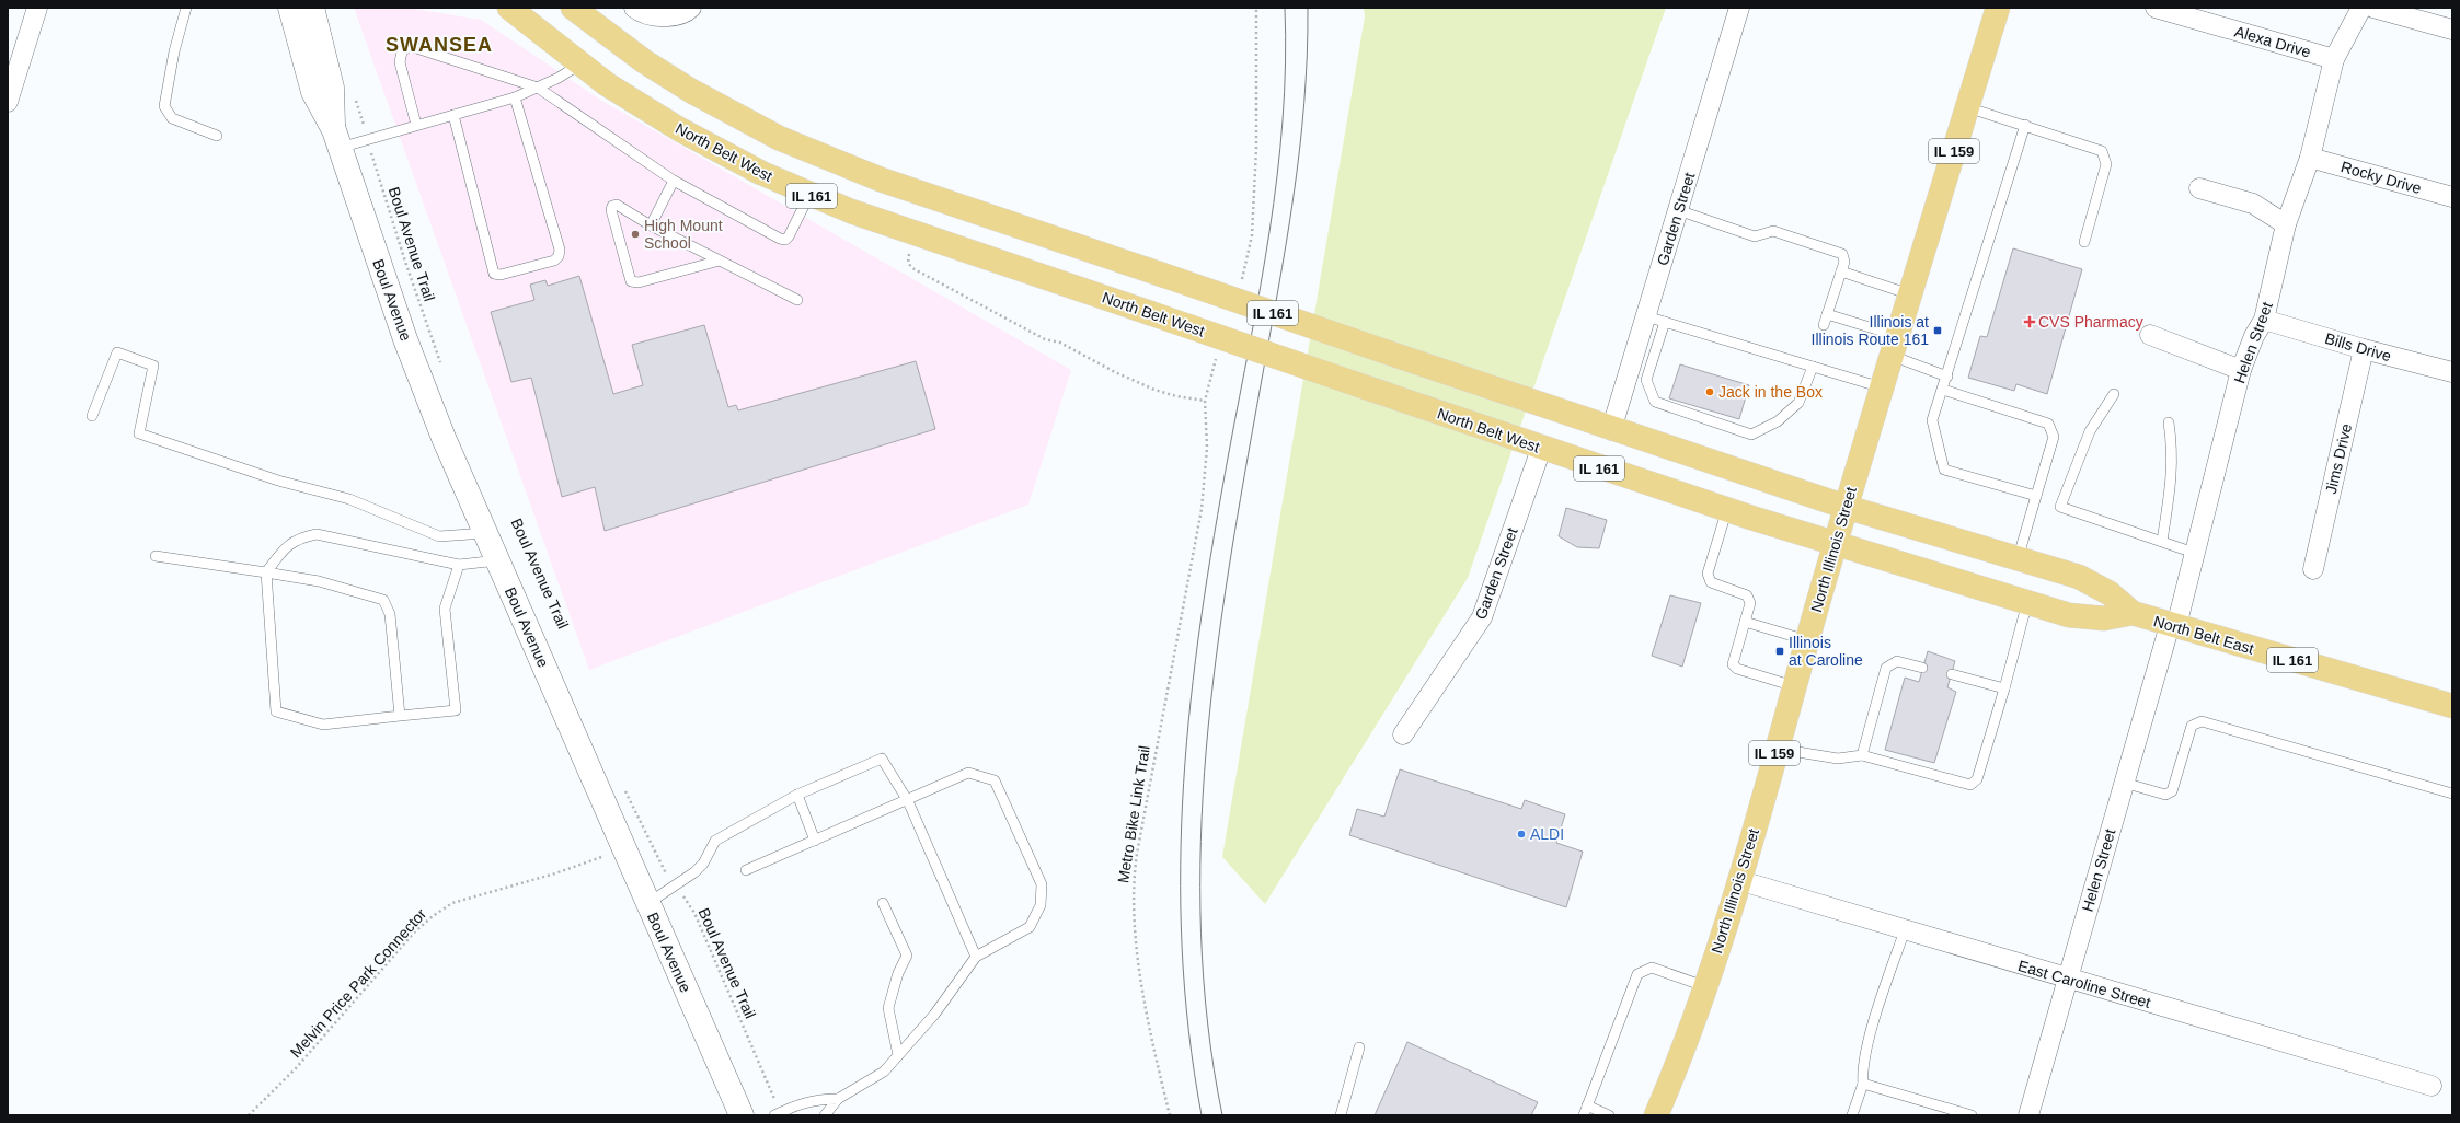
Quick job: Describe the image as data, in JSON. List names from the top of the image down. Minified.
{"streets":{"main road":["IL 159","North Belt West","IL 161","North Illinois Street","North Belt East"],"street":["Alexa Drive","Rocky Drive","Garden Street","Boul Avenue","Helen Street","Bills Drive","Jims Drive","East Caroline Street"],"path":["Boul Avenue Trail","Metro Bike Link Trail","Melvin Price Park Connector"]},"crossings":[["Alexa Drive","Helen Street"],["North Belt West","Garden Street"],["North Belt West","North Illinois Street"],["North Belt West","North Belt East"],["Rocky Drive","Helen Street"],["IL 161","Garden Street"],["IL 161","North Illinois Street"],["IL 161","North Belt East"],["Boul Avenue","Melvin Price Park Connector"],["Helen Street","Bills Drive"],["Helen Street","North Belt East"],["Helen Street","East Caroline Street"],["Bills Drive","Jims Drive"],["North Illinois Street","North Belt East"],["North Illinois Street","East Caroline Street"]],"districts":["SWANSEA"],"places":{"other":["High Mount School","Jack in the Box","ALDI"],"health":["CVS Pharmacy"],"transit":["Illinois at Illinois Route 161","Illinois at Caroline"]}}
